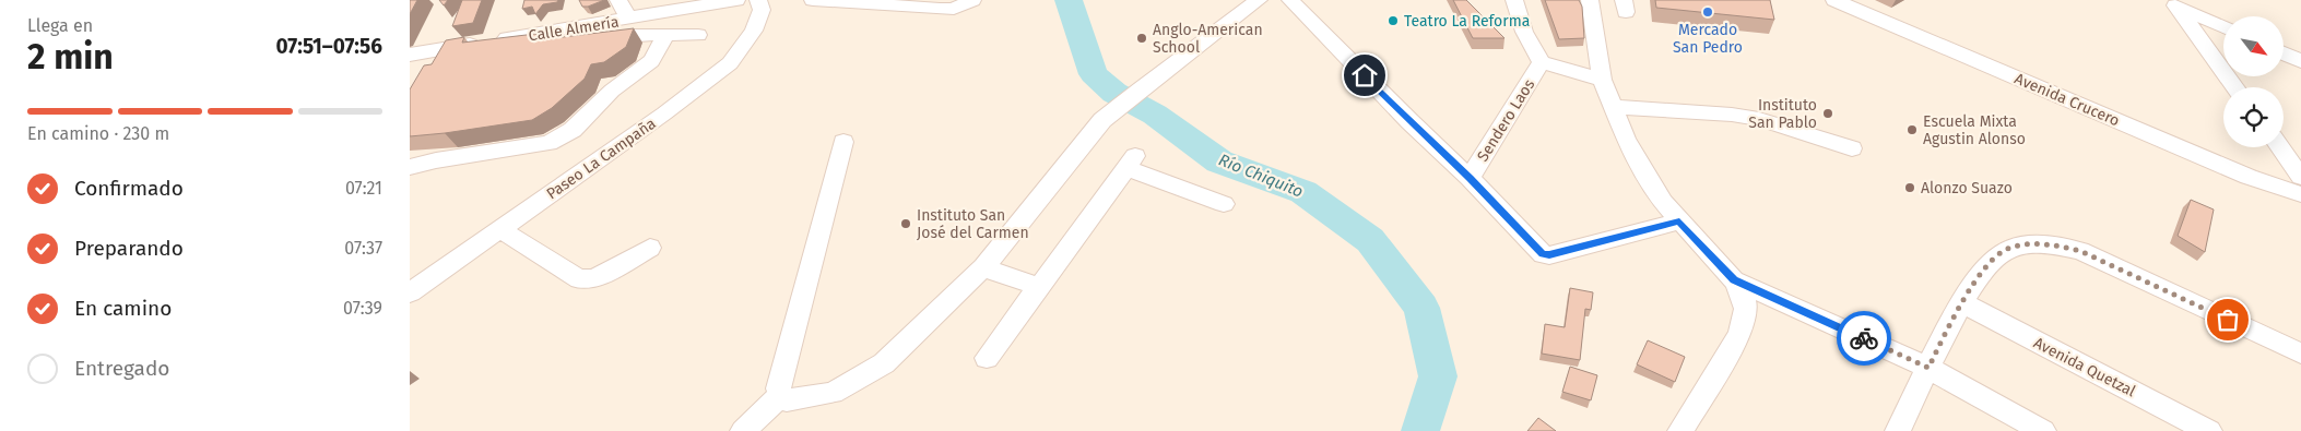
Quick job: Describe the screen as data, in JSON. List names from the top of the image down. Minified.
{"streets":{"street":["Calle Almería","Avenida Crucero","Sendero Laos","Paseo La Campaña","Avenida Quetzal"]},"water":["Río Chiquito"],"places":["Mercado San Pedro","Teatro La Reforma","Anglo-American School","Instituto San Pablo","Escuela Mixta Agustin Alonso","Alonzo Suazo","Instituto San José del Carmen"],"north":"bottom right","page":{"heading":["2 min","Llega en","07:51–07:56"],"bar":"En camino · 230 m","list":[["Confirmado","07:21"],["Preparando","07:37"],["En camino","07:39"],"Entregado"]}}
